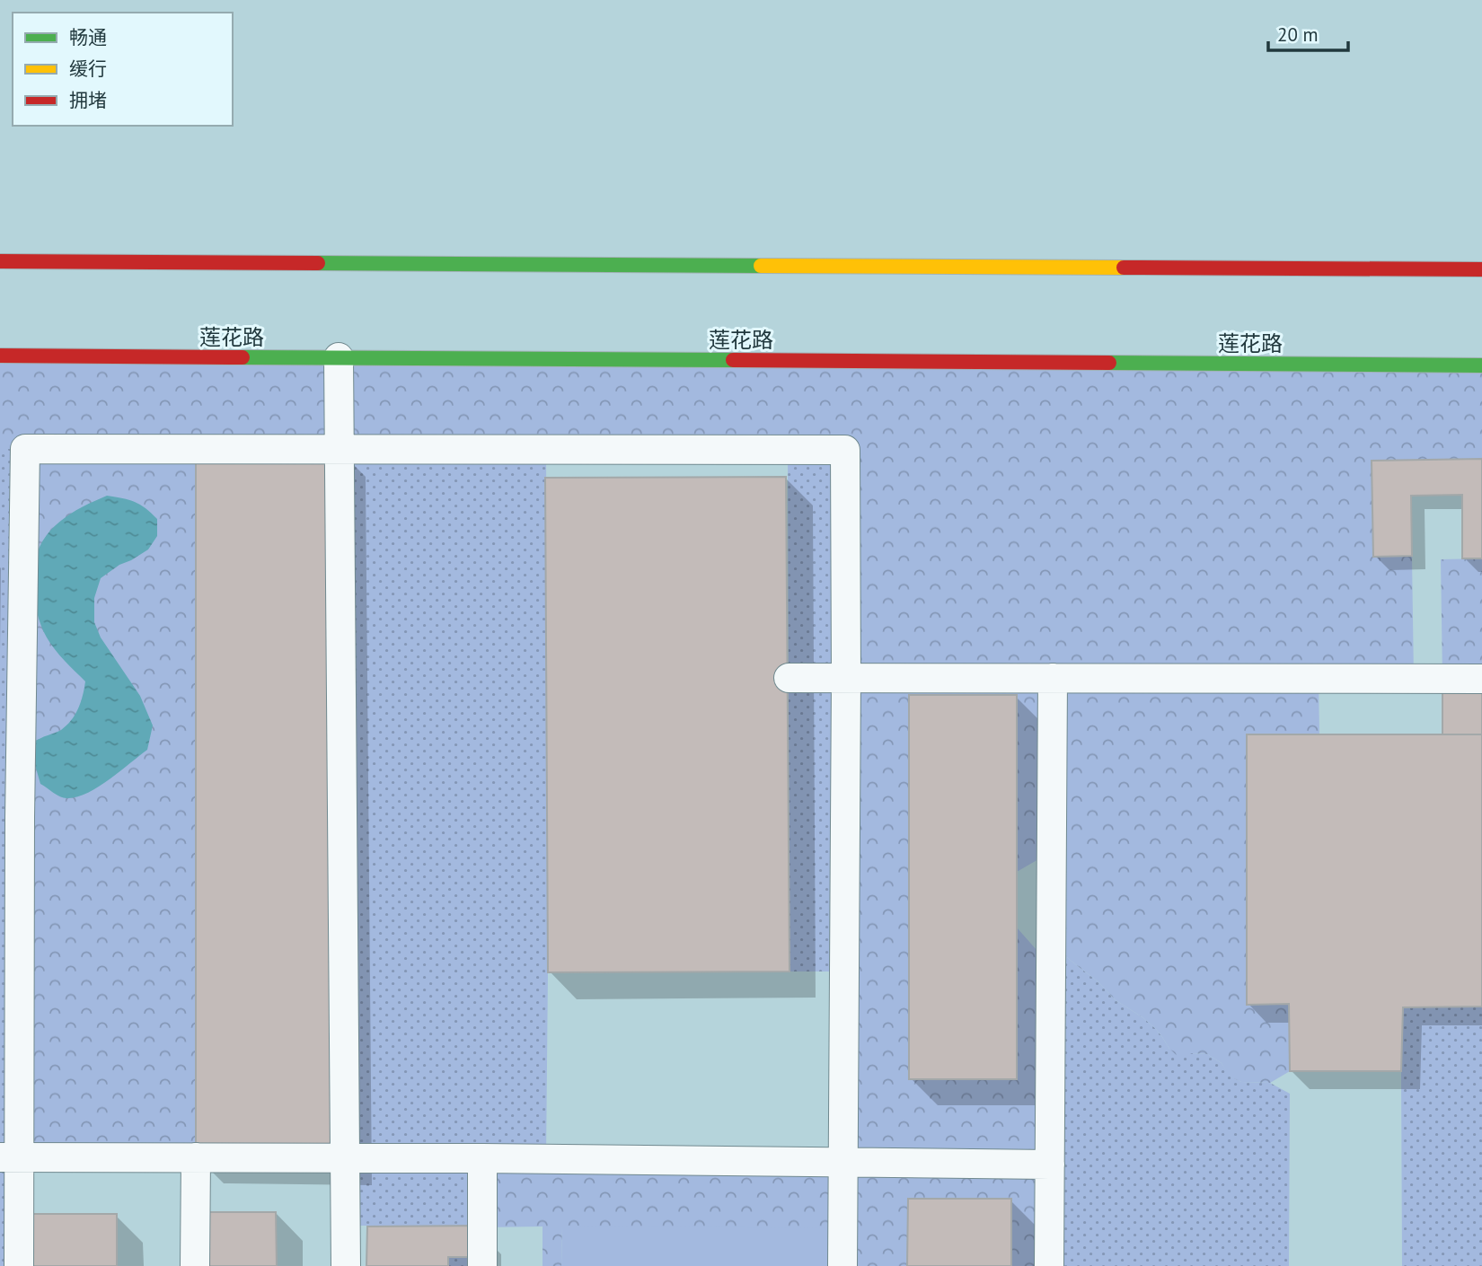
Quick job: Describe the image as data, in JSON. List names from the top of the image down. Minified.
{"streets":{"main road":["莲花路"]},"legend":["畅通","缓行","拥堵"],"scale_bar":"20 m"}
